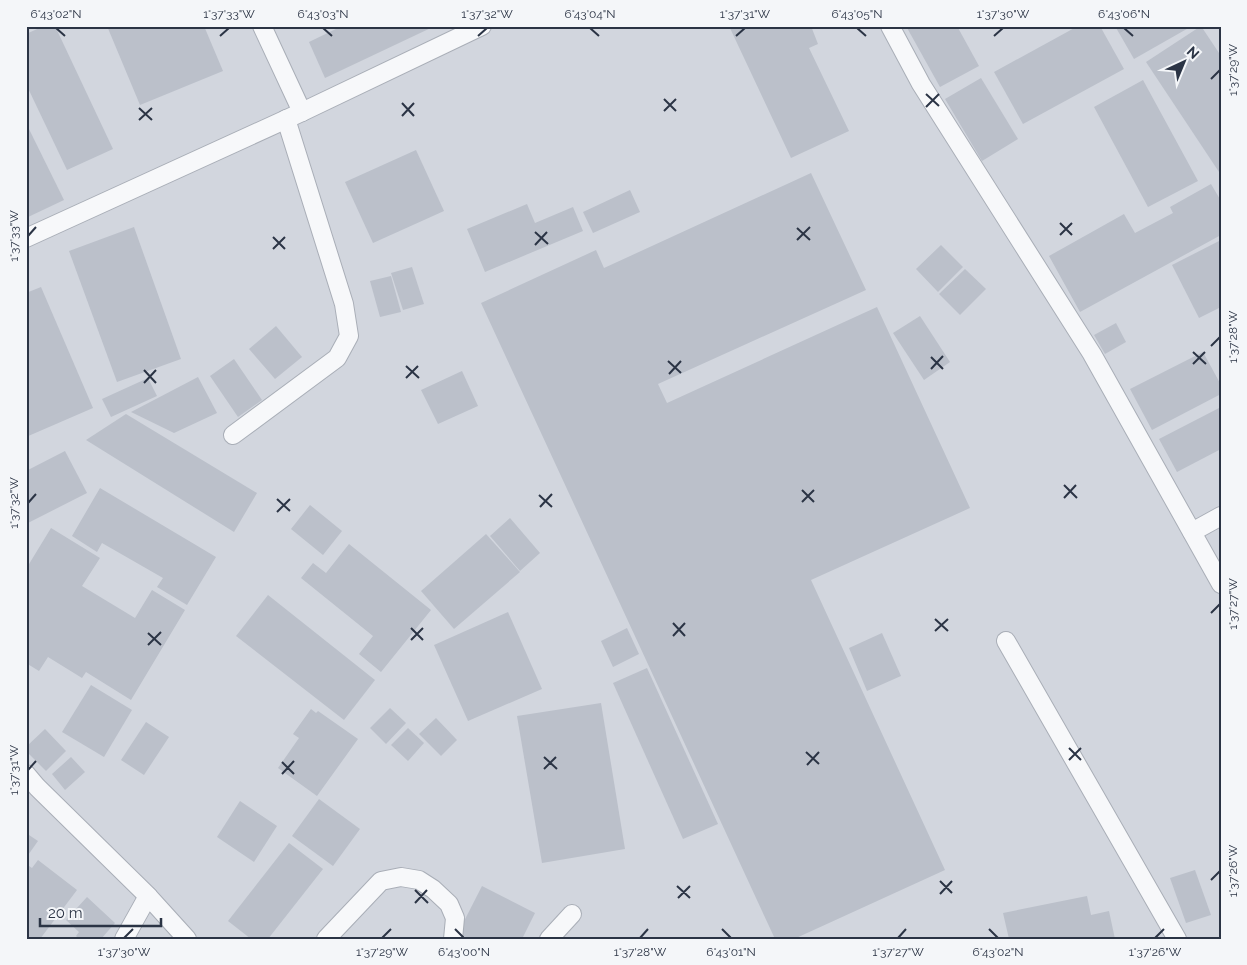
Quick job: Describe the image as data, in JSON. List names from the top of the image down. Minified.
{"scale_bar":"20 m","north":"top right","coordinates":["6°43'02\"N","1°37'33\"W","6°43'03\"N","1°37'32\"W","6°43'04\"N","1°37'31\"W","6°43'05\"N","1°37'30\"W","6°43'06\"N","1°37'29\"W","1°37'28\"W","1°37'27\"W","1°37'26\"W","6°43'00\"N","6°43'01\"N"]}
